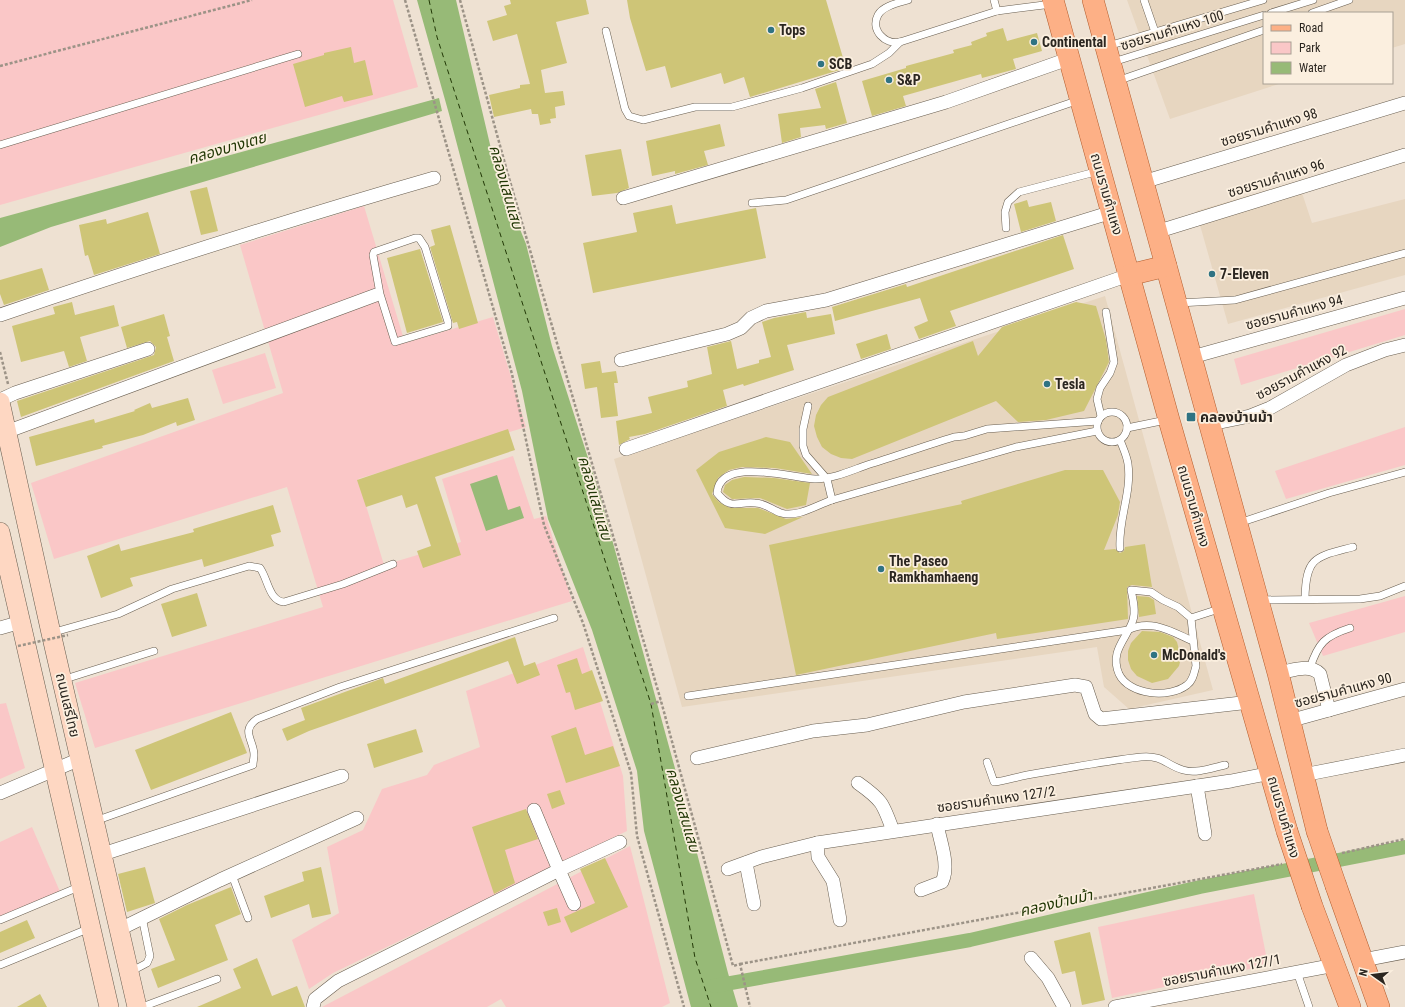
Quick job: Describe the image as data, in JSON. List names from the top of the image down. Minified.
{"streets":{"main road":["ถนนรามคำแหง","ถนนเสรีไทย"],"street":["ซอยรามคําแหง 98","ซอยรามคําแหง 96","ซอยรามคําแหง 94","ซอยรามคําแหง 92","ซอยรามคำแหง 90","ซอยรามคำแหง 127/2","ซอยรามคำแหง 127/1"],"lane":["ซอยรามคำแหง 100"]},"crossings":[["ซอยรามคำแหง 100","ถนนรามคำแหง"],["ซอยรามคําแหง 98","ถนนรามคำแหง"],["ซอยรามคําแหง 96","ถนนรามคำแหง"],["ถนนรามคำแหง","ซอยรามคําแหง 94"],["ถนนรามคำแหง","ซอยรามคําแหง 92"],["ถนนรามคำแหง","ซอยรามคำแหง 90"],["ถนนรามคำแหง","ซอยรามคำแหง 127/2"],["ถนนรามคำแหง","ซอยรามคำแหง 127/1"]],"water":["คลองบางเตย","คลองแสนแสบ","คลองบ้านม้า"],"places":{"other":["Tops","Continental","SCB","S&P","7-Eleven","Tesla","The Paseo Ramkhamhaeng","McDonald's"],"transit":["คลองบ้านม้า"]},"legend":["Road","Park","Water"],"north":"left"}
